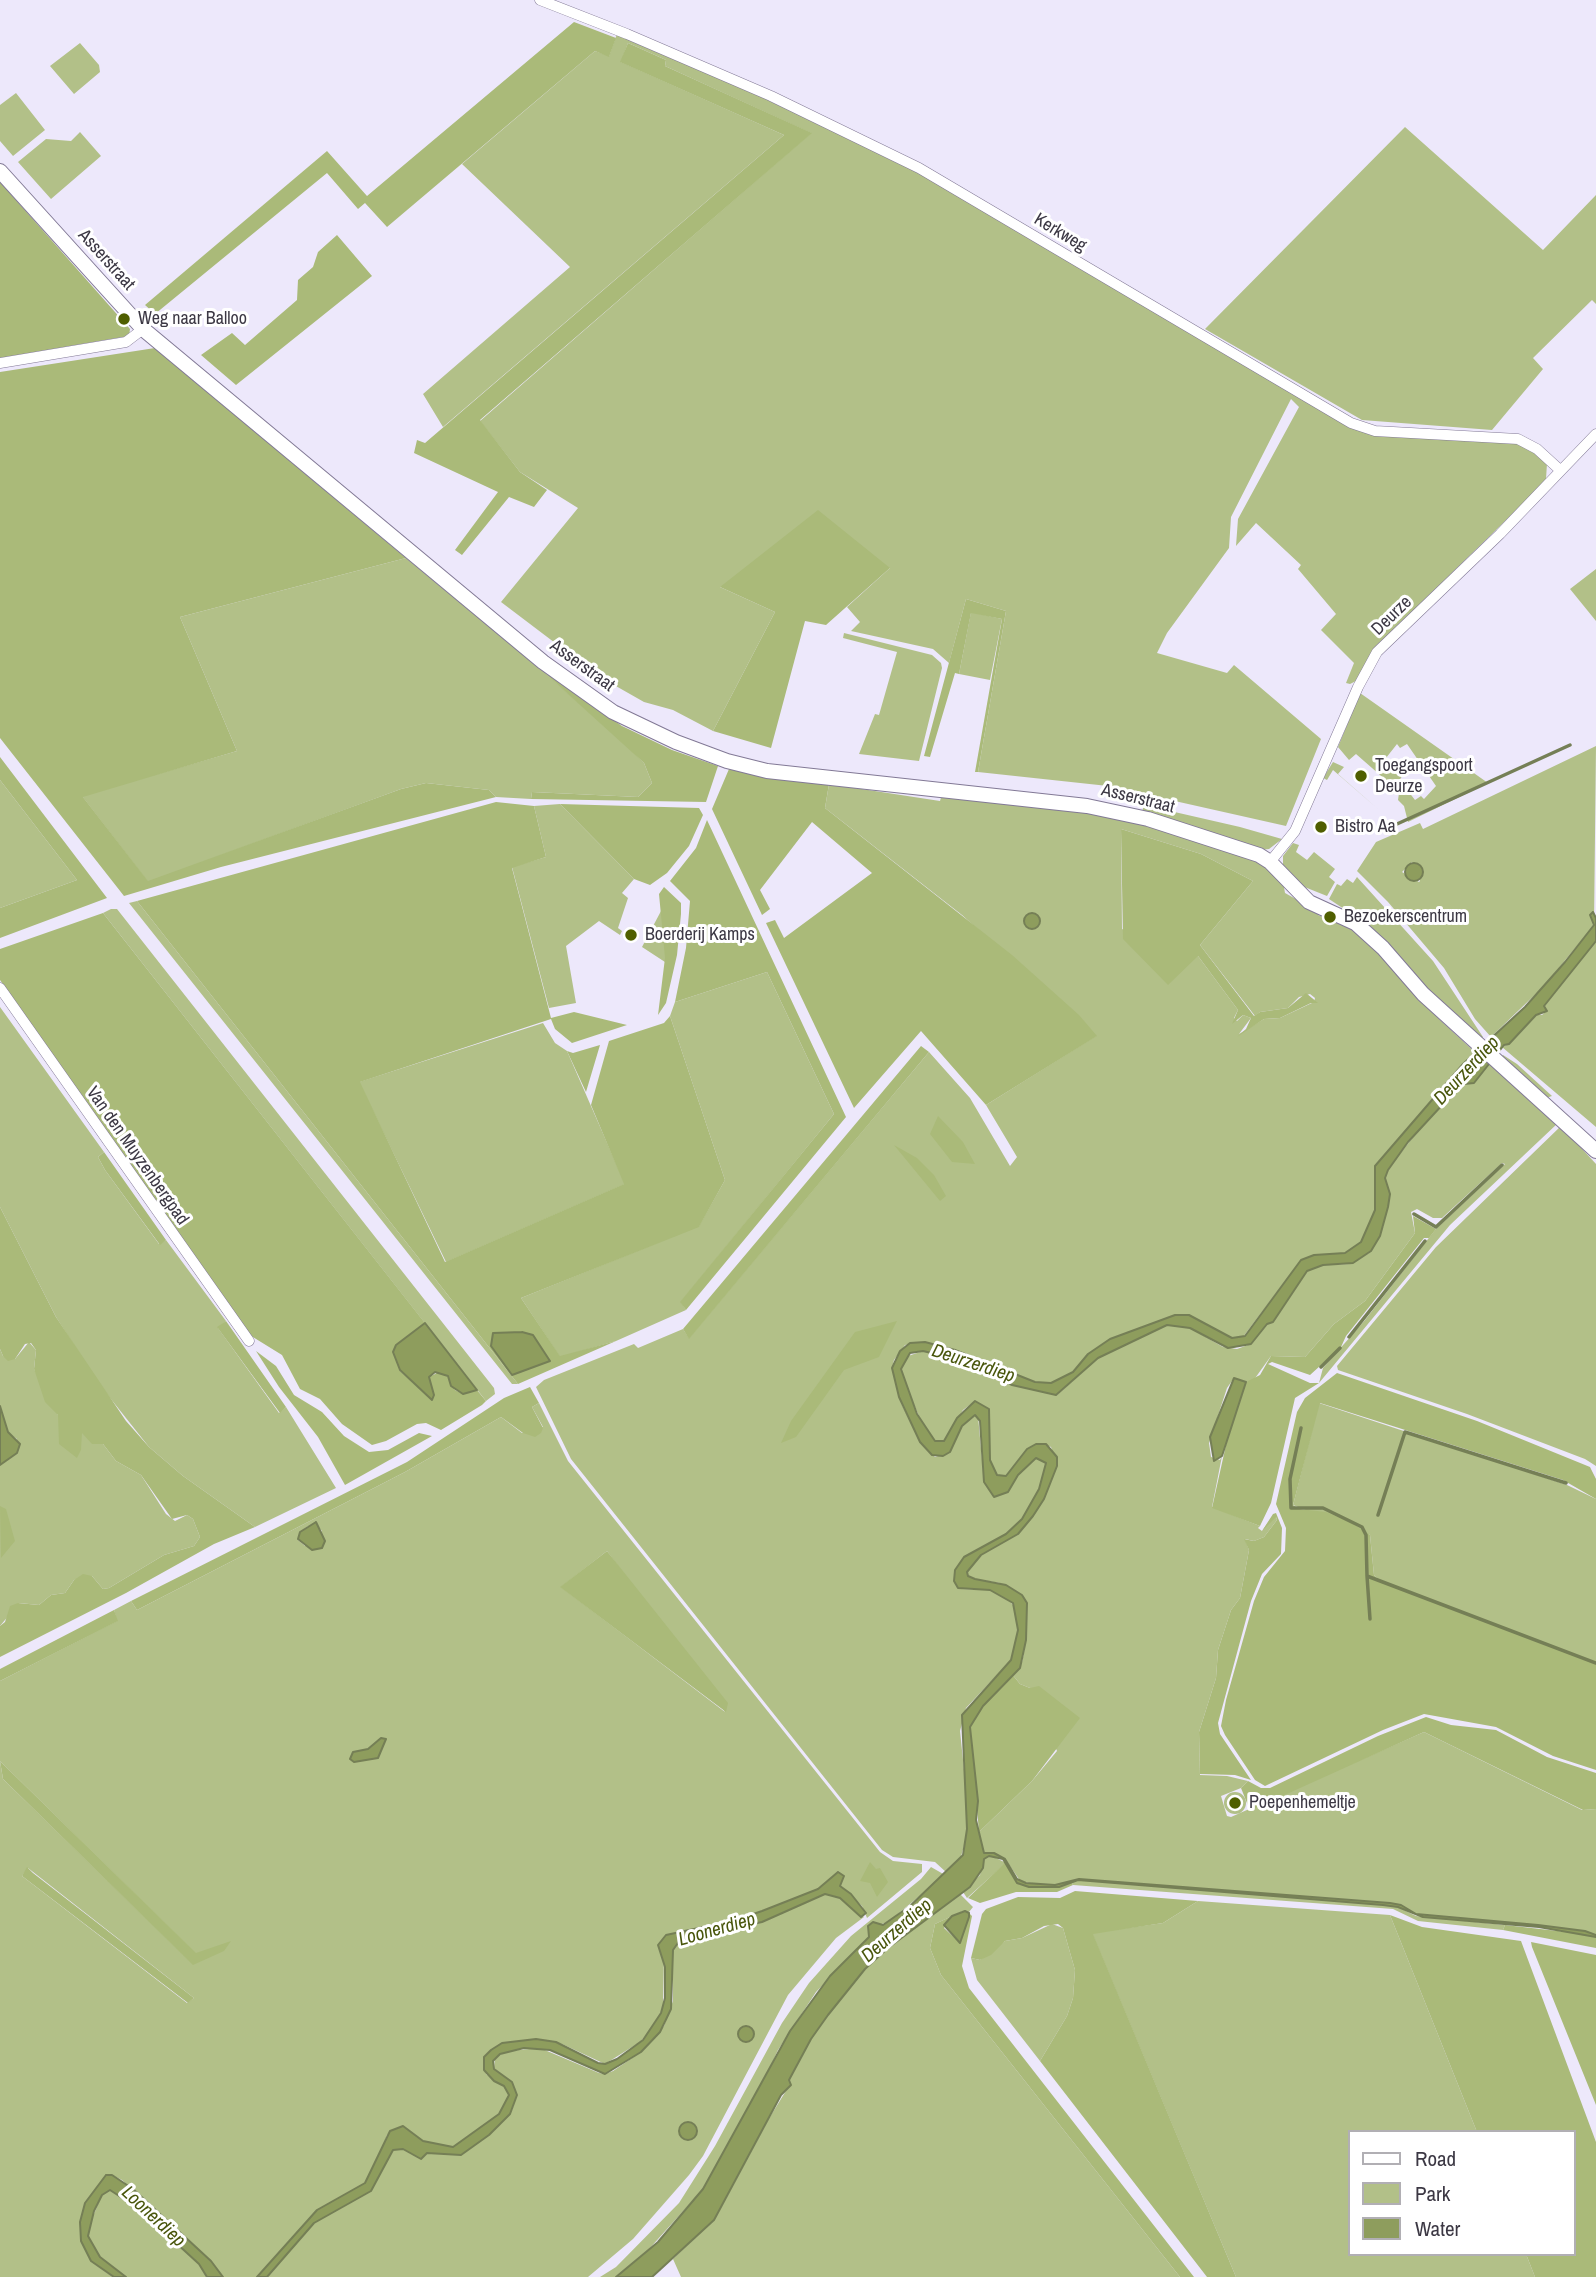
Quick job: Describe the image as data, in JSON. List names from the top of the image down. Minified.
{"streets":{"main road":["Asserstraat"],"street":["Kerkweg","Deurze","Van den Muyzenbergpad"]},"crossings":[["Kerkweg","Deurze"],["Asserstraat","Deurze"]],"water":["Deurzerdiep","Loonerdiep"],"places":["Weg naar Balloo","Toegangspoort Deurze","Bistro Aa","Bezoekerscentrum","Boerderij Kamps","Poepenhemeltje"],"legend":["Road","Park","Water"]}
